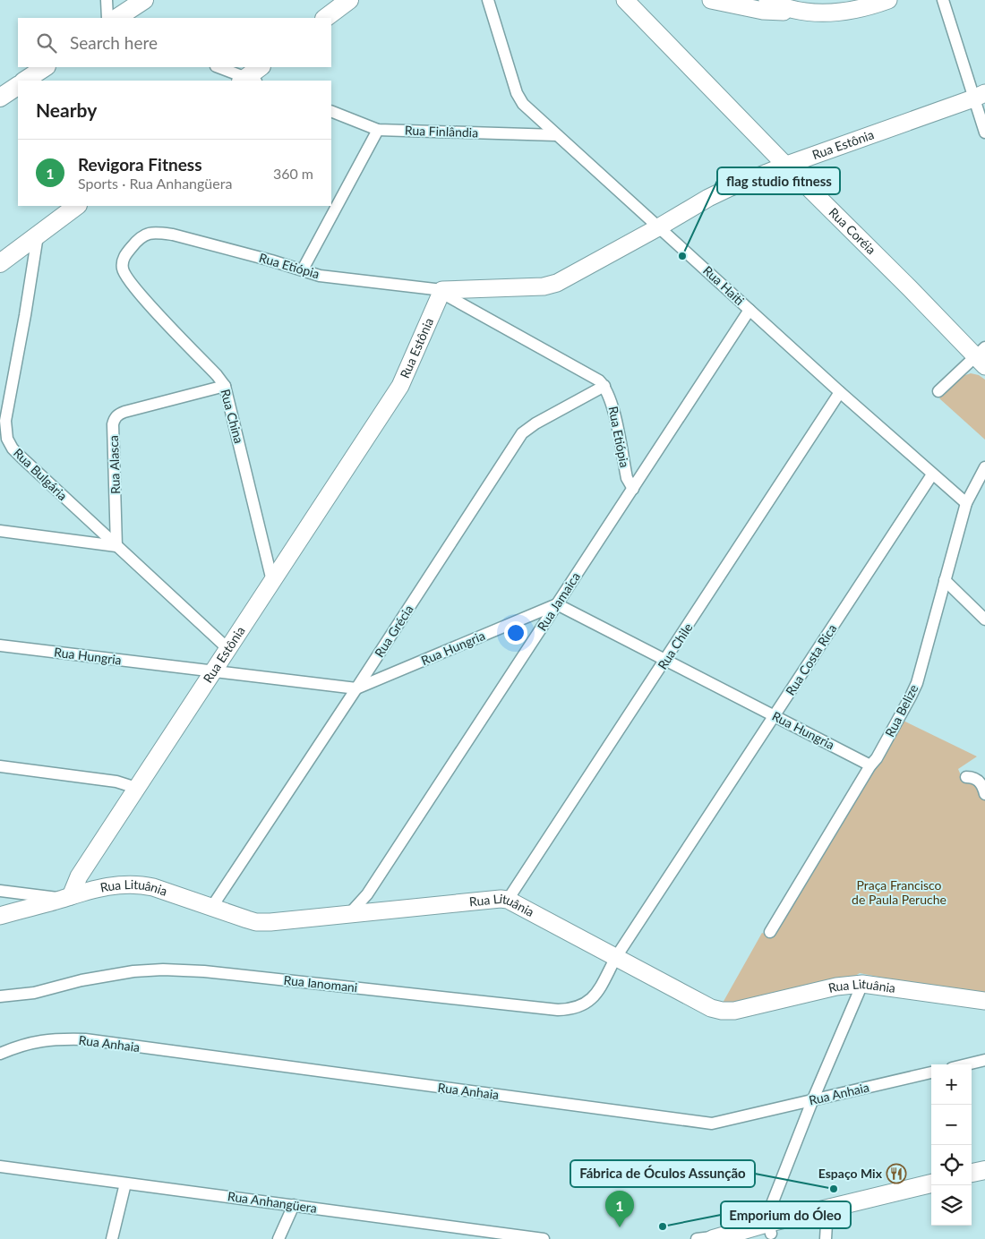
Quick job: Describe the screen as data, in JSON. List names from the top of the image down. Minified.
{"streets":{"street":["Rua Finlândia","Rua Estônia","Rua Coréia","Rua Etiópia","Rua Haiti","Rua China","Rua Alasca","Rua Bulgária","Rua Jamaica","Rua Grécia","Rua Chile","Rua Hungria","Rua Costa Rica","Rua Belize","Rua Lituânia","Rua Ianomani","Rua Anhaia","Rua Anhangüera"]},"crossings":[["Rua Finlândia","Rua Haiti"],["Rua Estônia","Rua Coréia"],["Rua Estônia","Rua Etiópia"],["Rua Estônia","Rua Haiti"],["Rua Estônia","Rua China"],["Rua Estônia","Rua Bulgária"],["Rua Estônia","Rua Hungria"],["Rua Estônia","Rua Lituânia"],["Rua Etiópia","Rua China"],["Rua Etiópia","Rua Jamaica"],["Rua Etiópia","Rua Grécia"],["Rua Haiti","Rua Jamaica"],["Rua Haiti","Rua Chile"],["Rua Haiti","Rua Costa Rica"],["Rua Haiti","Rua Belize"],["Rua China","Rua Alasca"],["Rua Alasca","Rua Bulgária"],["Rua Jamaica","Rua Hungria"],["Rua Jamaica","Rua Lituânia"],["Rua Grécia","Rua Hungria"],["Rua Grécia","Rua Lituânia"],["Rua Chile","Rua Hungria"],["Rua Chile","Rua Lituânia"],["Rua Hungria","Rua Costa Rica"],["Rua Hungria","Rua Belize"],["Rua Costa Rica","Rua Lituânia"],["Rua Costa Rica","Rua Ianomani"],["Rua Lituânia","Rua Ianomani"]],"parks":["Praça Francisco de Paula Peruche"],"places":{"other":["flag studio fitness","Fábrica de Óculos Assunção","Emporium do Óleo"],"restaurant":["Espaço Mix"]},"page":{"search":"Search here","heading":"Nearby","list":[{"mark":"1","name":"Revigora Fitness","note":"Sports · Rua Anhangüera","value":"360 m"}],"map_buttons":["+","−"],"pins":"1"}}
